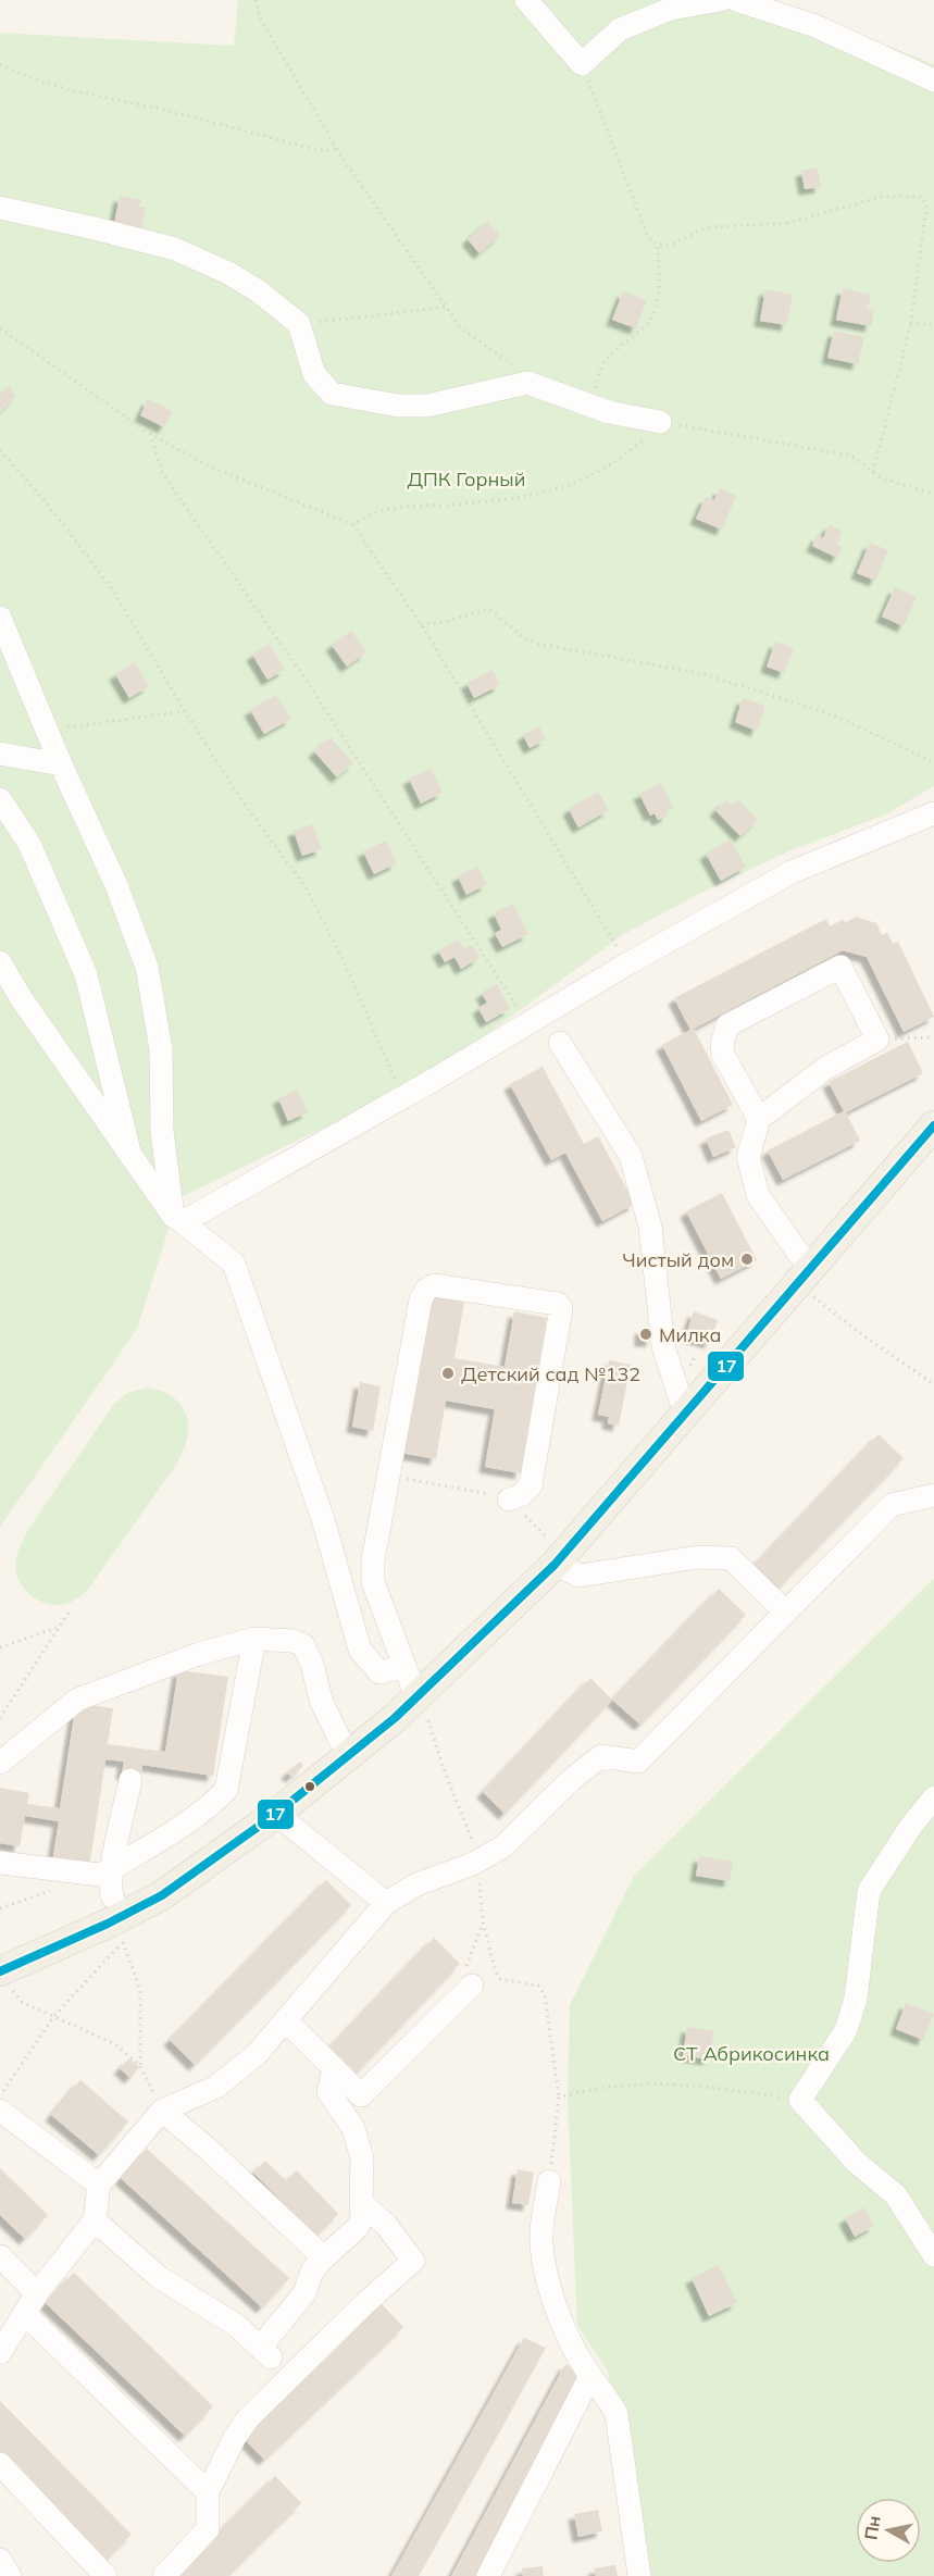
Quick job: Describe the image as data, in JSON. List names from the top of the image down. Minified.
{"parks":["ДПК Горный","СТ Абрикосинка"],"places":["Чистый дом","Милка","Детский сад №132"],"lines":["transit line 17"],"north":"left"}
